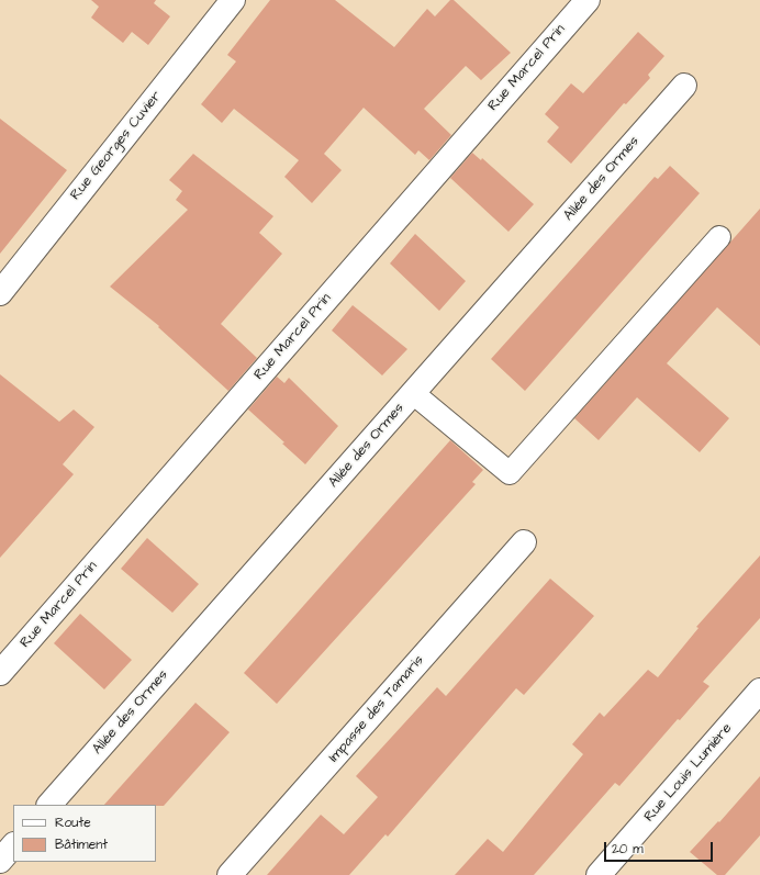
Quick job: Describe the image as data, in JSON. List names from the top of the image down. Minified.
{"streets":{"street":["Rue Marcel Prin","Rue Georges Cuvier","Allée des Ormes","Impasse des Tamaris","Rue Louis Lumière"]},"legend":["Route","Bâtiment"],"scale_bar":"20 m"}
